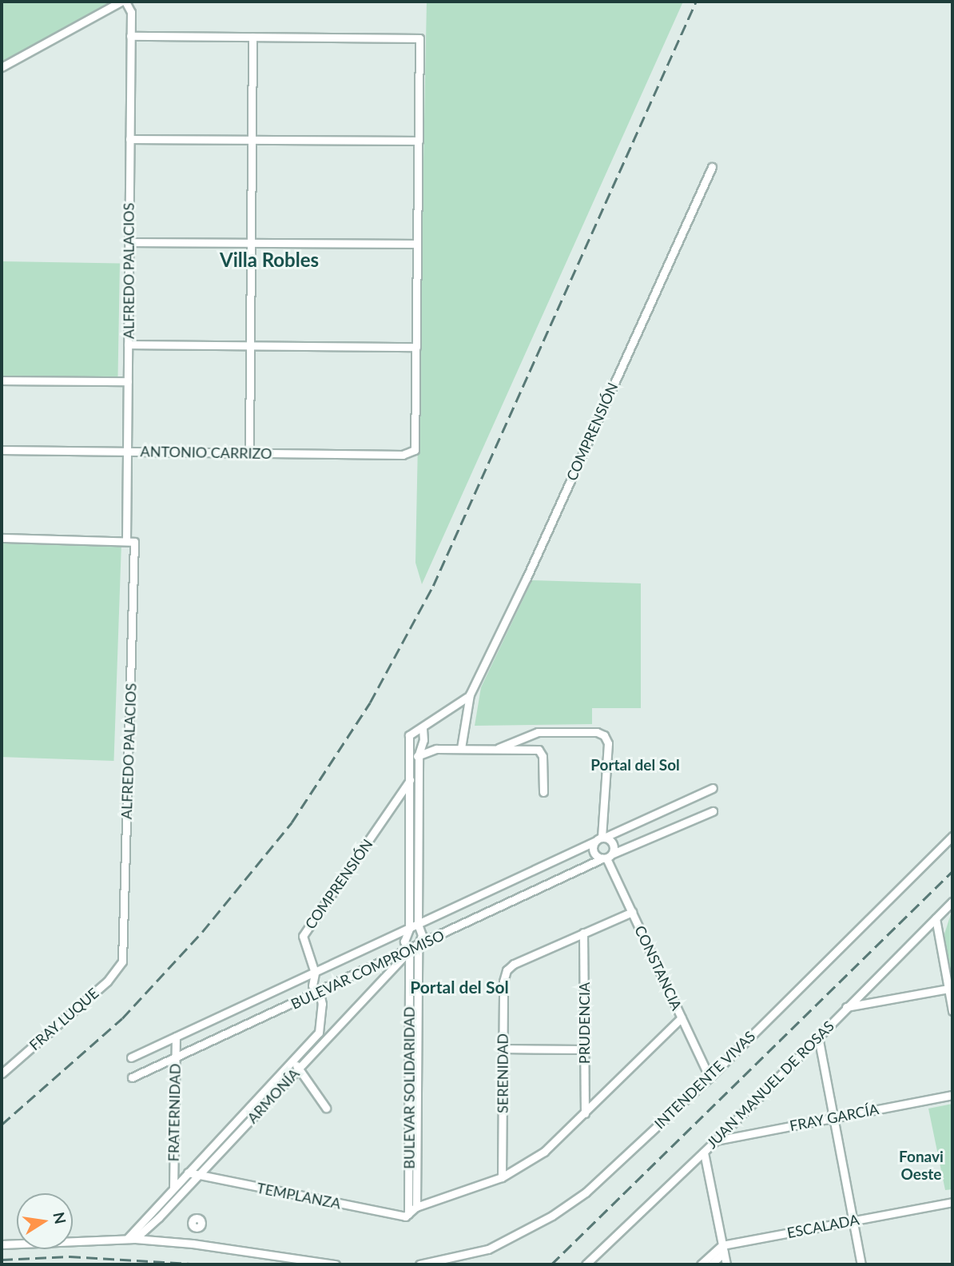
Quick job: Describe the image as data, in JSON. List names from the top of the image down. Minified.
{"streets":{"street":["ALFREDO PALACIOS","COMPRENSIÓN","ANTONIO CARRIZO","CONSTANCIA","BULEVAR COMPROMISO","FRAY LUQUE","PRUDENCIA","SERENIDAD","INTENDENTE VIVAS","JUAN MANUEL DE ROSAS","BULEVAR SOLIDARIDAD","ARMONÍA","FRATERNIDAD","FRAY GARCÍA","TEMPLANZA","ESCALADA"]},"crossings":[["ALFREDO PALACIOS","ANTONIO CARRIZO"],["ALFREDO PALACIOS","FRAY LUQUE"],["COMPRENSIÓN","BULEVAR COMPROMISO"],["COMPRENSIÓN","BULEVAR SOLIDARIDAD"],["COMPRENSIÓN","ARMONÍA"],["CONSTANCIA","BULEVAR COMPROMISO"],["CONSTANCIA","INTENDENTE VIVAS"],["BULEVAR COMPROMISO","BULEVAR SOLIDARIDAD"],["BULEVAR COMPROMISO","ARMONÍA"],["BULEVAR COMPROMISO","FRATERNIDAD"],["PRUDENCIA","SERENIDAD"],["JUAN MANUEL DE ROSAS","FRAY GARCÍA"],["BULEVAR SOLIDARIDAD","ARMONÍA"],["BULEVAR SOLIDARIDAD","TEMPLANZA"],["ARMONÍA","FRATERNIDAD"],["ARMONÍA","TEMPLANZA"]],"districts":["Villa Robles","Portal del Sol","Portal del Sol","Fonavi Oeste"],"north":"right"}
